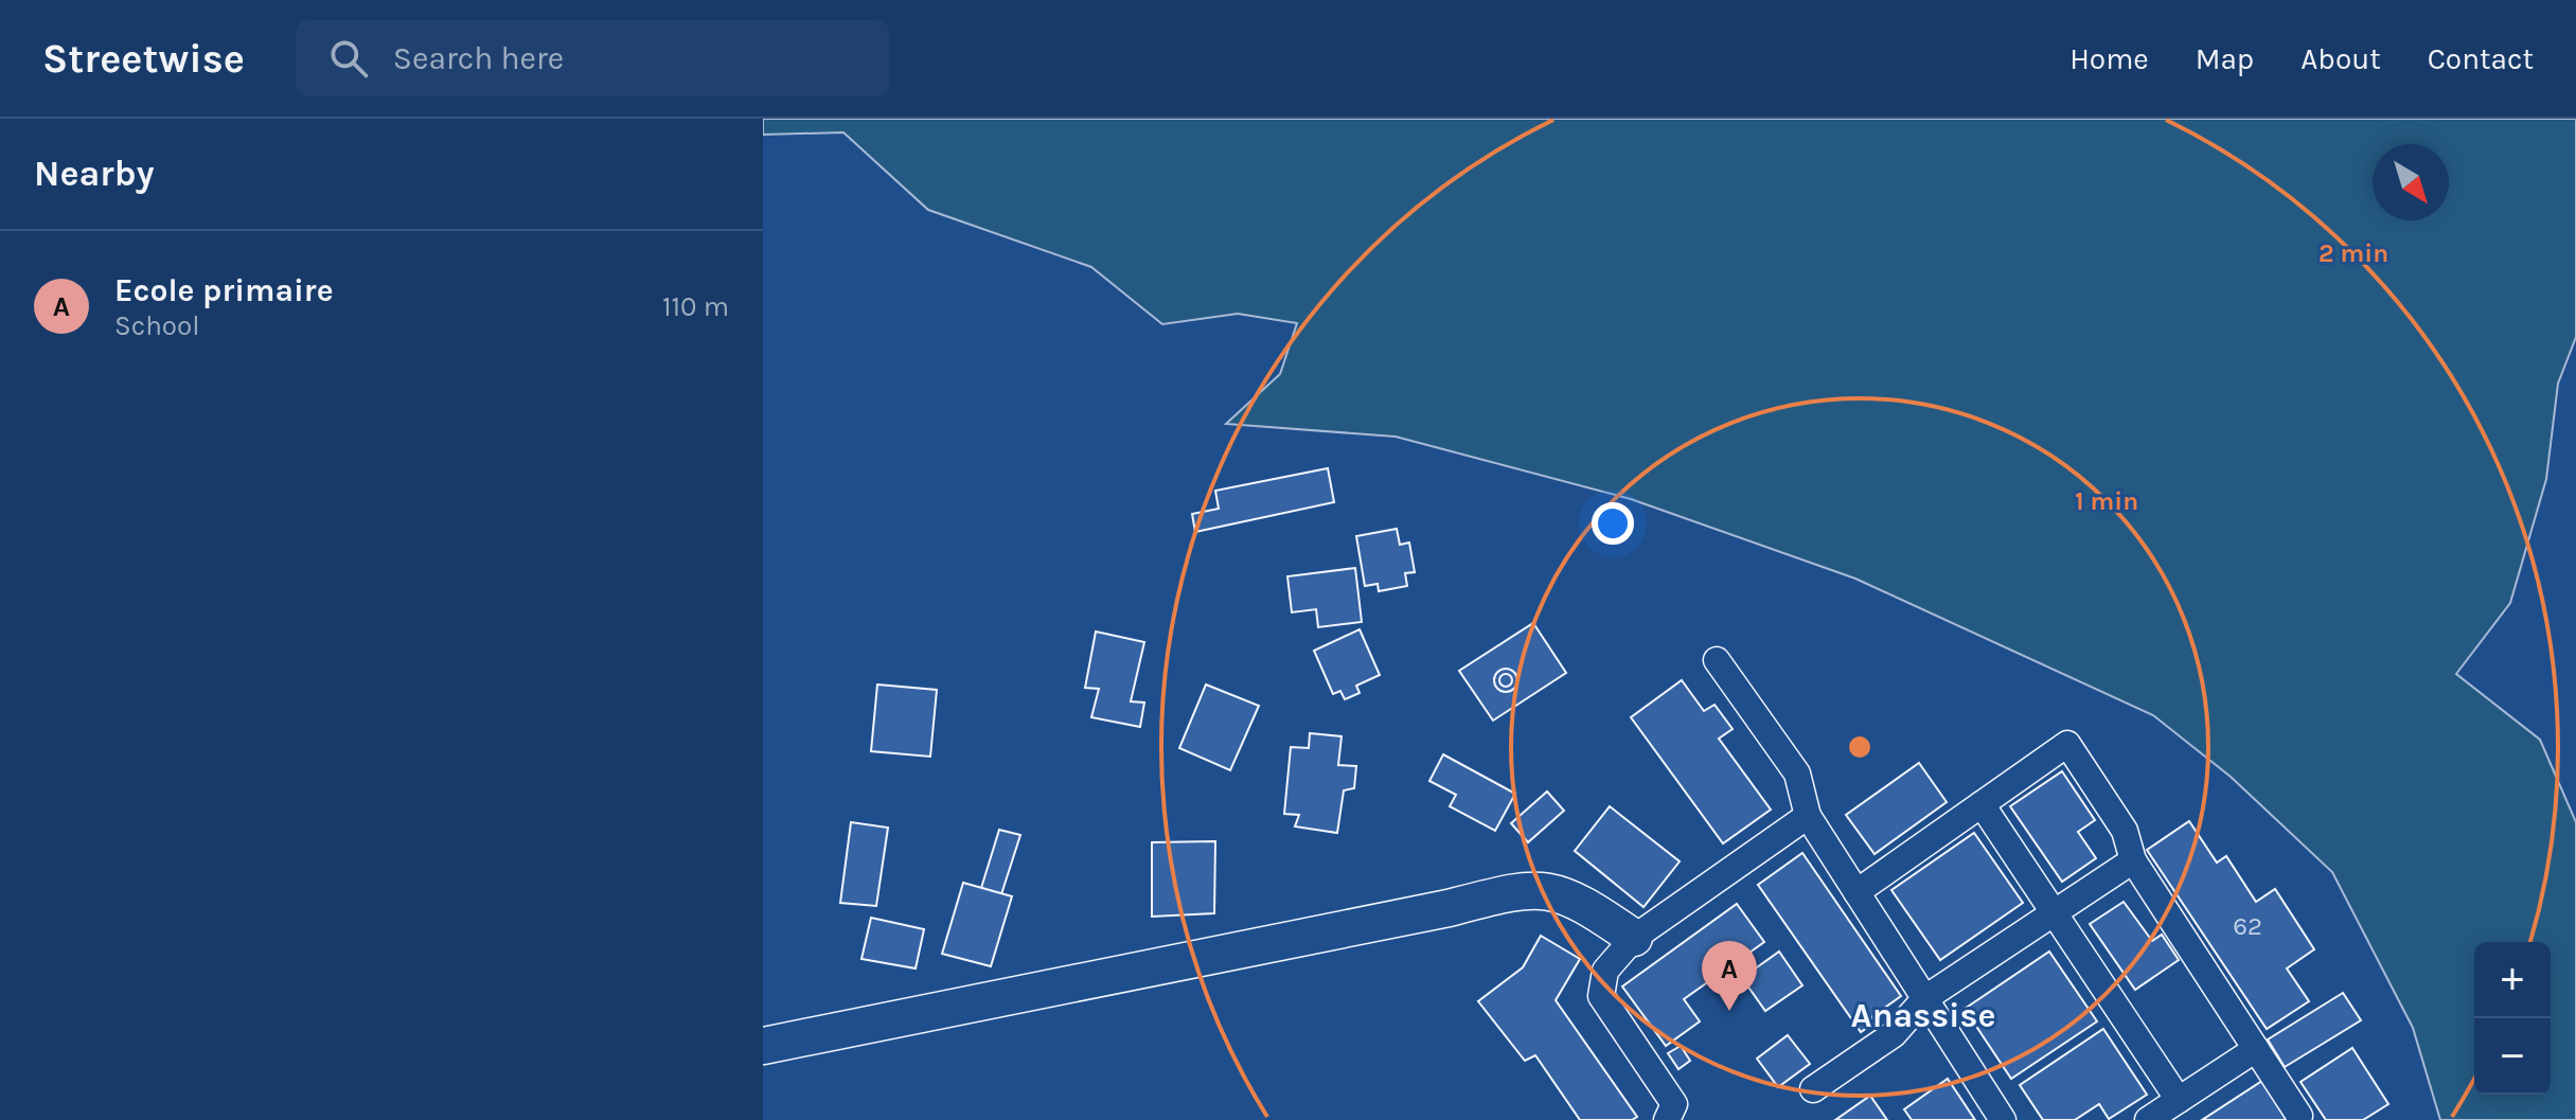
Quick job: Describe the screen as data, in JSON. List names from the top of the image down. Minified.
{"districts":["Anassise"],"house_numbers":["62"],"north":"bottom right","page":{"header":"Streetwise","search":"Search here","nav":["Home","Map","About","Contact"],"heading":"Nearby","list":[{"mark":"A","name":"Ecole primaire","note":"School","value":"110 m"}],"pins":"A","map_buttons":["+","−"]},"rings":["2 min","1 min"]}
